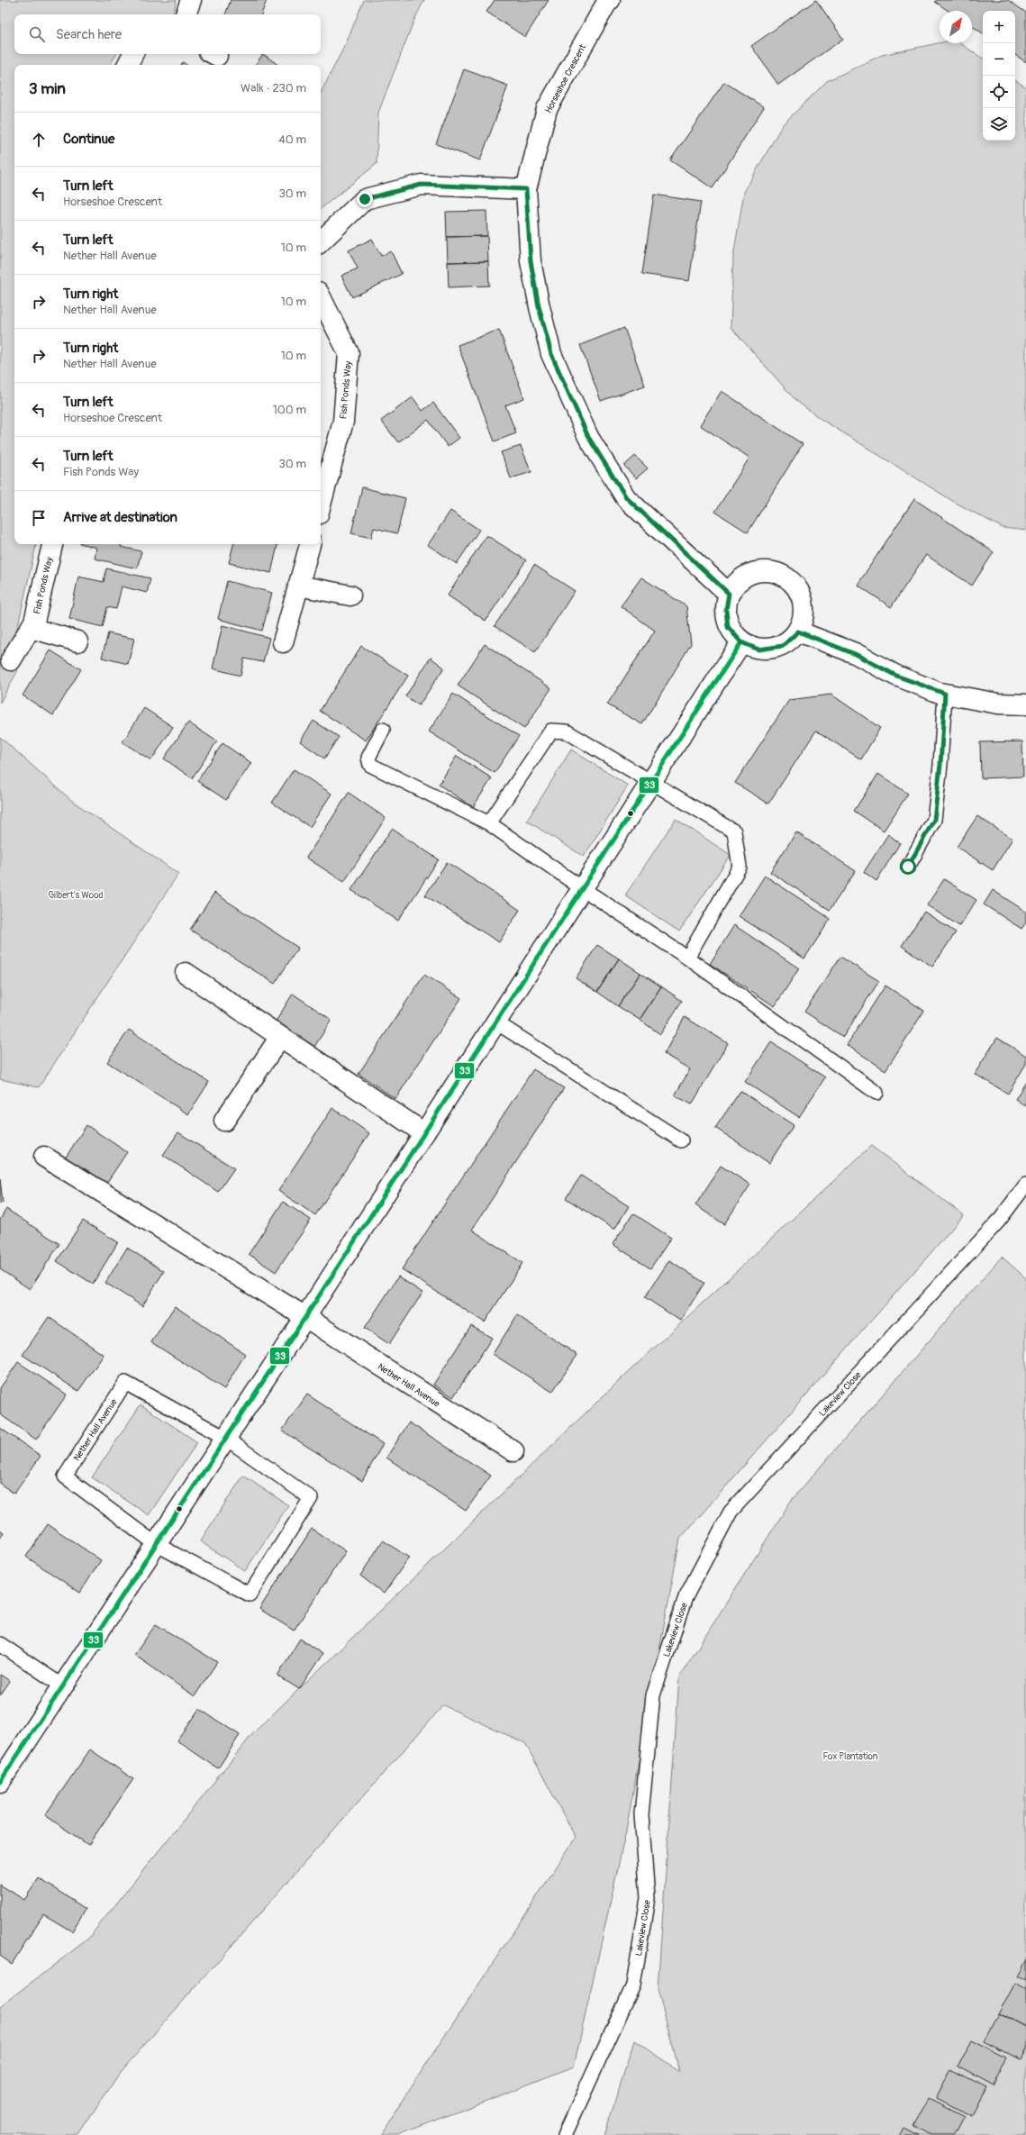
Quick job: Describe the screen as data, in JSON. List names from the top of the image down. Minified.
{"streets":{"street":["Horseshoe Crescent","Fish Ponds Way","Nether Hall Avenue"],"lane":["Lakeview Close"]},"parks":["Gilbert's Wood","Fox Plantation"],"lines":["transit line 33"],"north":"top right","page":{"map_buttons":["+","−"],"search":"Search here","heading":["3 min","Walk · 230 m"],"list":[["Continue","40 m"],["Turn left","Horseshoe Crescent","30 m"],["Turn left","Nether Hall Avenue","10 m"],["Turn right","Nether Hall Avenue","10 m"],["Turn right","Nether Hall Avenue","10 m"],["Turn left","Horseshoe Crescent","100 m"],["Turn left","Fish Ponds Way","30 m"],"Arrive at destination"]}}
